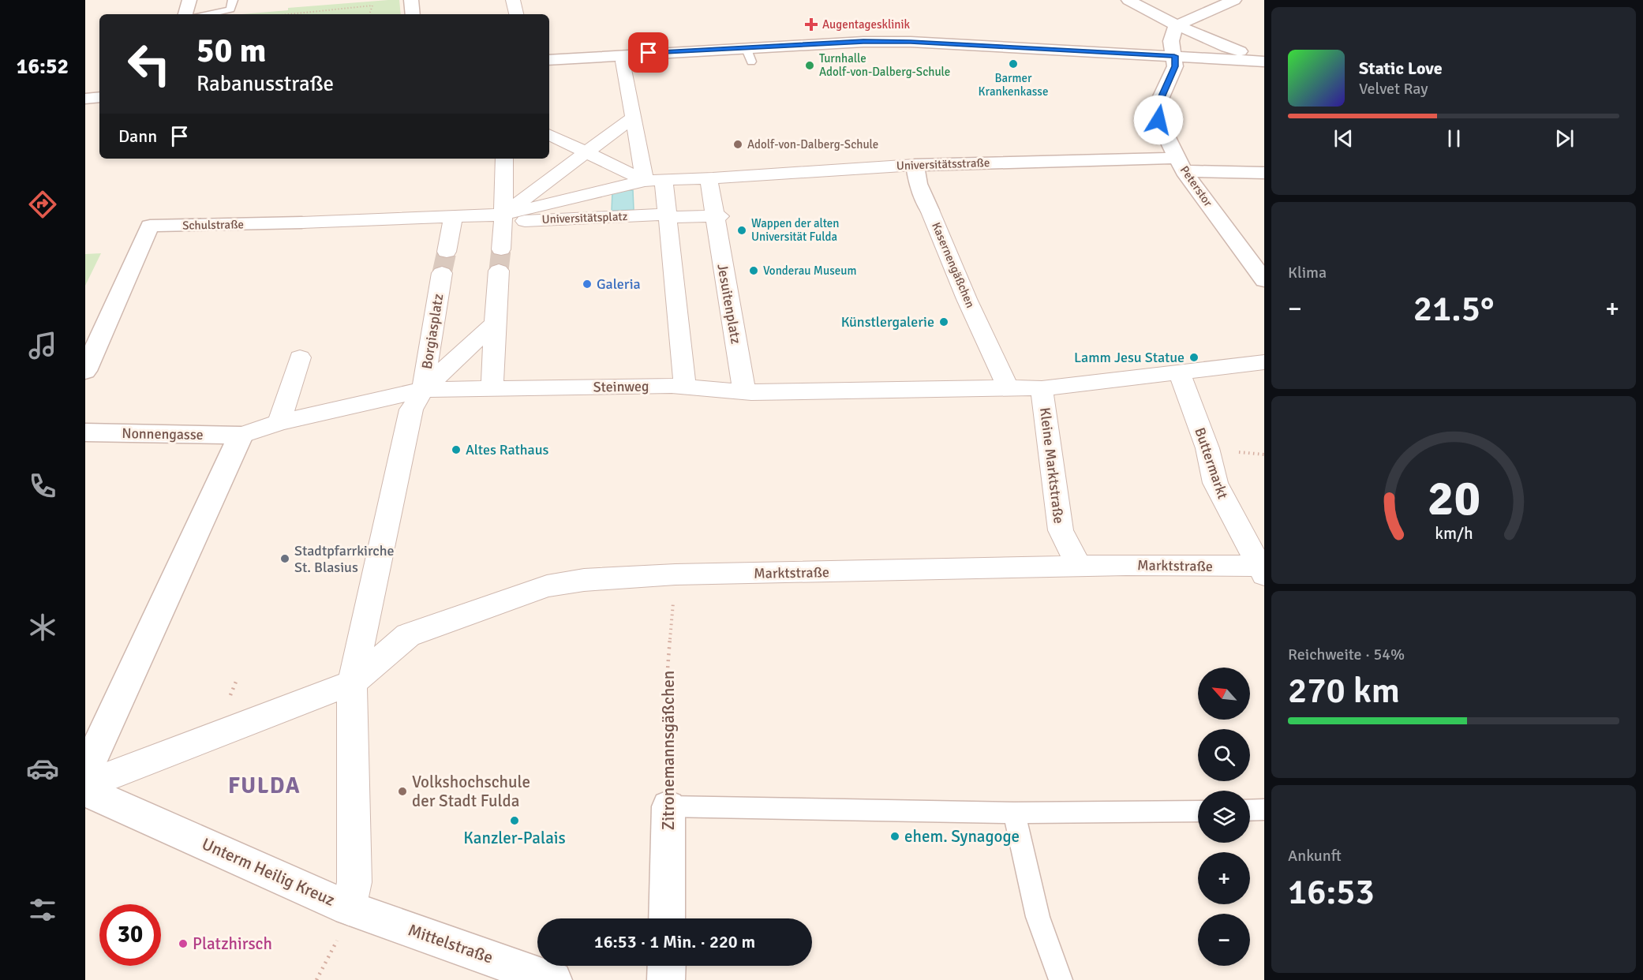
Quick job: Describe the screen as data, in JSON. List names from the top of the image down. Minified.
{"streets":{"street":["Universitätsstraße","Peterstor","Universitätsplatz","Schulstraße","Kasernengäßchen","Jesuitenplatz","Borgiasplatz","Steinweg","Nonnengasse","Buttermarkt","Kleine Marktstraße","Marktstraße","Zitronemannsgäßchen","Unterm Heilig Kreuz","Mittelstraße"]},"crossings":[["Universitätsstraße","Peterstor"],["Universitätsstraße","Universitätsplatz"],["Universitätsstraße","Kasernengäßchen"],["Universitätsstraße","Jesuitenplatz"],["Universitätsplatz","Schulstraße"],["Universitätsplatz","Jesuitenplatz"],["Kasernengäßchen","Steinweg"],["Jesuitenplatz","Steinweg"],["Borgiasplatz","Steinweg"],["Borgiasplatz","Unterm Heilig Kreuz"],["Steinweg","Nonnengasse"],["Steinweg","Unterm Heilig Kreuz"],["Buttermarkt","Marktstraße"],["Kleine Marktstraße","Marktstraße"],["Marktstraße","Zitronemannsgäßchen"],["Marktstraße","Unterm Heilig Kreuz"],["Unterm Heilig Kreuz","Mittelstraße"]],"districts":["FULDA"],"places":{"health":["Augentagesklinik"],"other":["Barmer Krankenkasse","Turnhalle Adolf-von-Dalberg-Schule","Adolf-von-Dalberg-Schule","Wappen der alten Universität Fulda","Vonderau Museum","Galeria","Künstlergalerie","Lamm Jesu Statue","Altes Rathaus","Stadtpfarrkirche St. Blasius","Volkshochschule der Stadt Fulda","Kanzler-Palais","ehem. Synagoge","Platzhirsch"]},"north":"top left","page":{"tabs":"16:52","turn":["50 m","Rabanusstraße"],"song":["Static Love","Velvet Ray"],"then":"Dann","tile":["Klima",["Reichweite · 54%","270 km"],["Ankunft","16:53"]],"heat":["−","21.5°","+"],"map_buttons":["+","−"],"limit":"30","trip":"16:53 · 1 Min. · 220 m","gauge":["20","km/h"]}}
